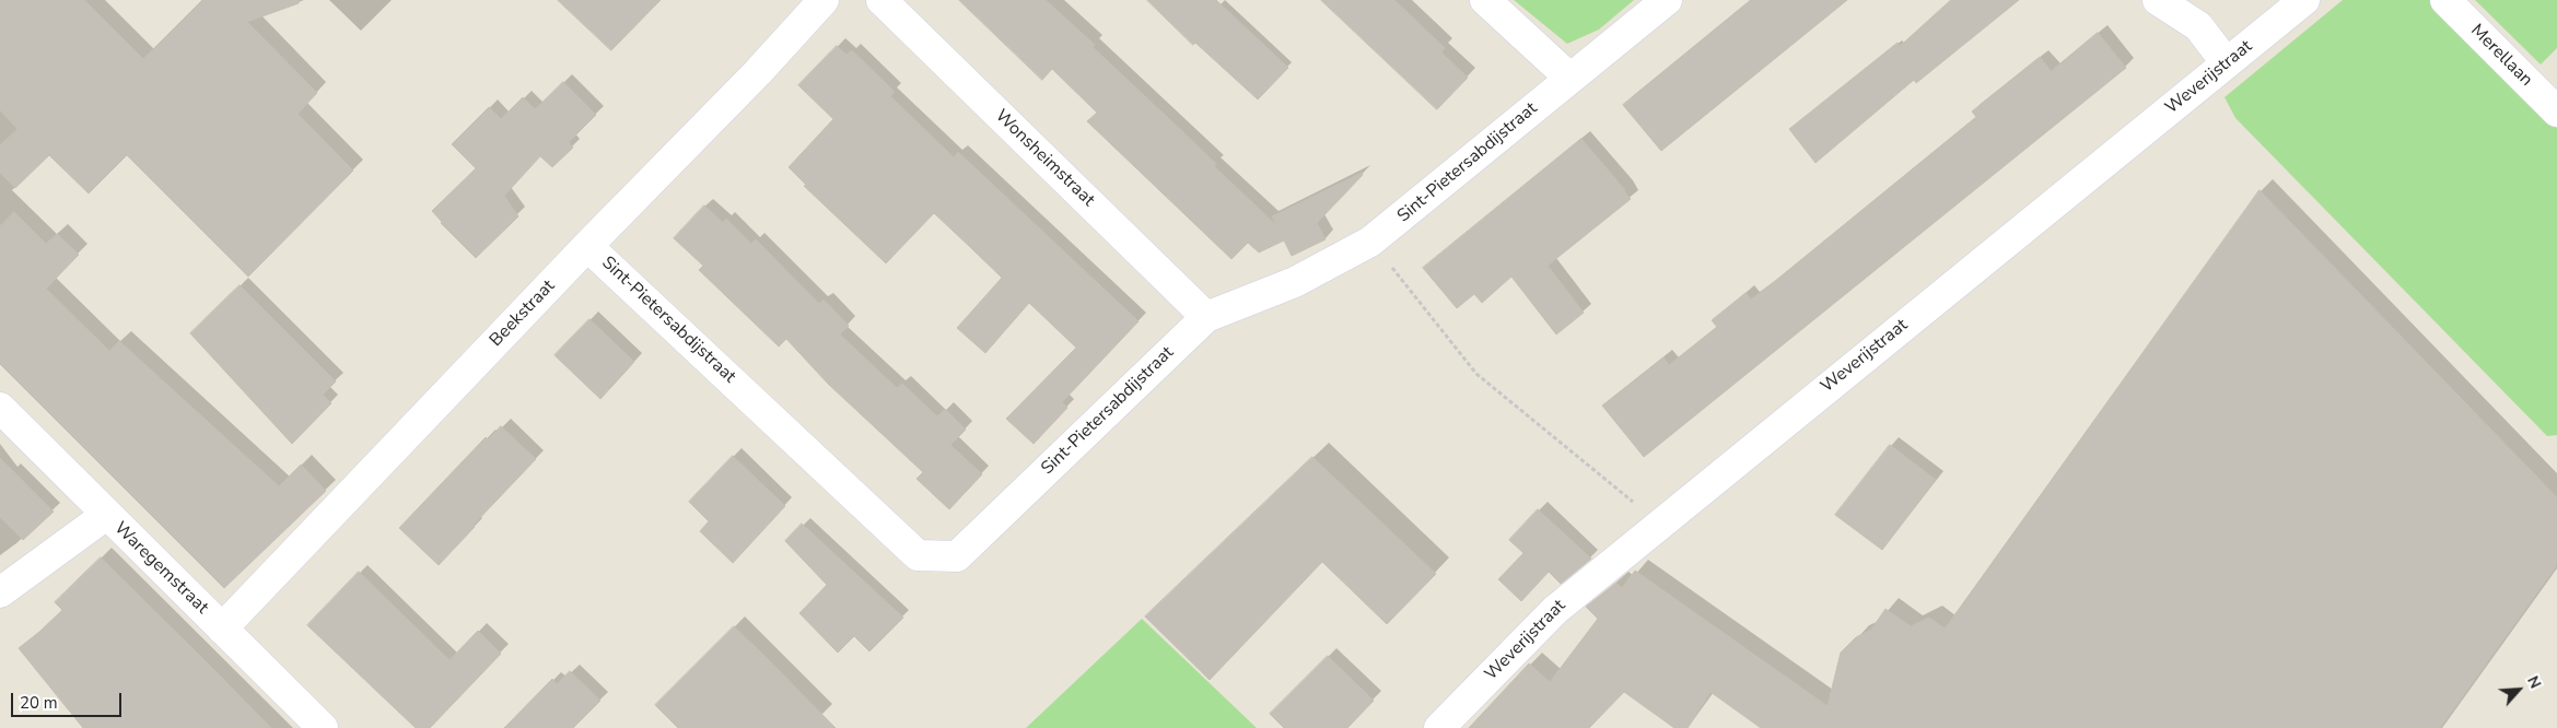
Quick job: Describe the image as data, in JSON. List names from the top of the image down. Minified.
{"streets":{"street":["Merellaan","Weverijstraat","Wonsheimstraat","Sint-Pietersabdijstraat","Beekstraat","Waregemstraat"]},"crossings":[["Wonsheimstraat","Sint-Pietersabdijstraat"],["Sint-Pietersabdijstraat","Beekstraat"],["Beekstraat","Waregemstraat"]],"scale_bar":"20 m","north":"top right"}
